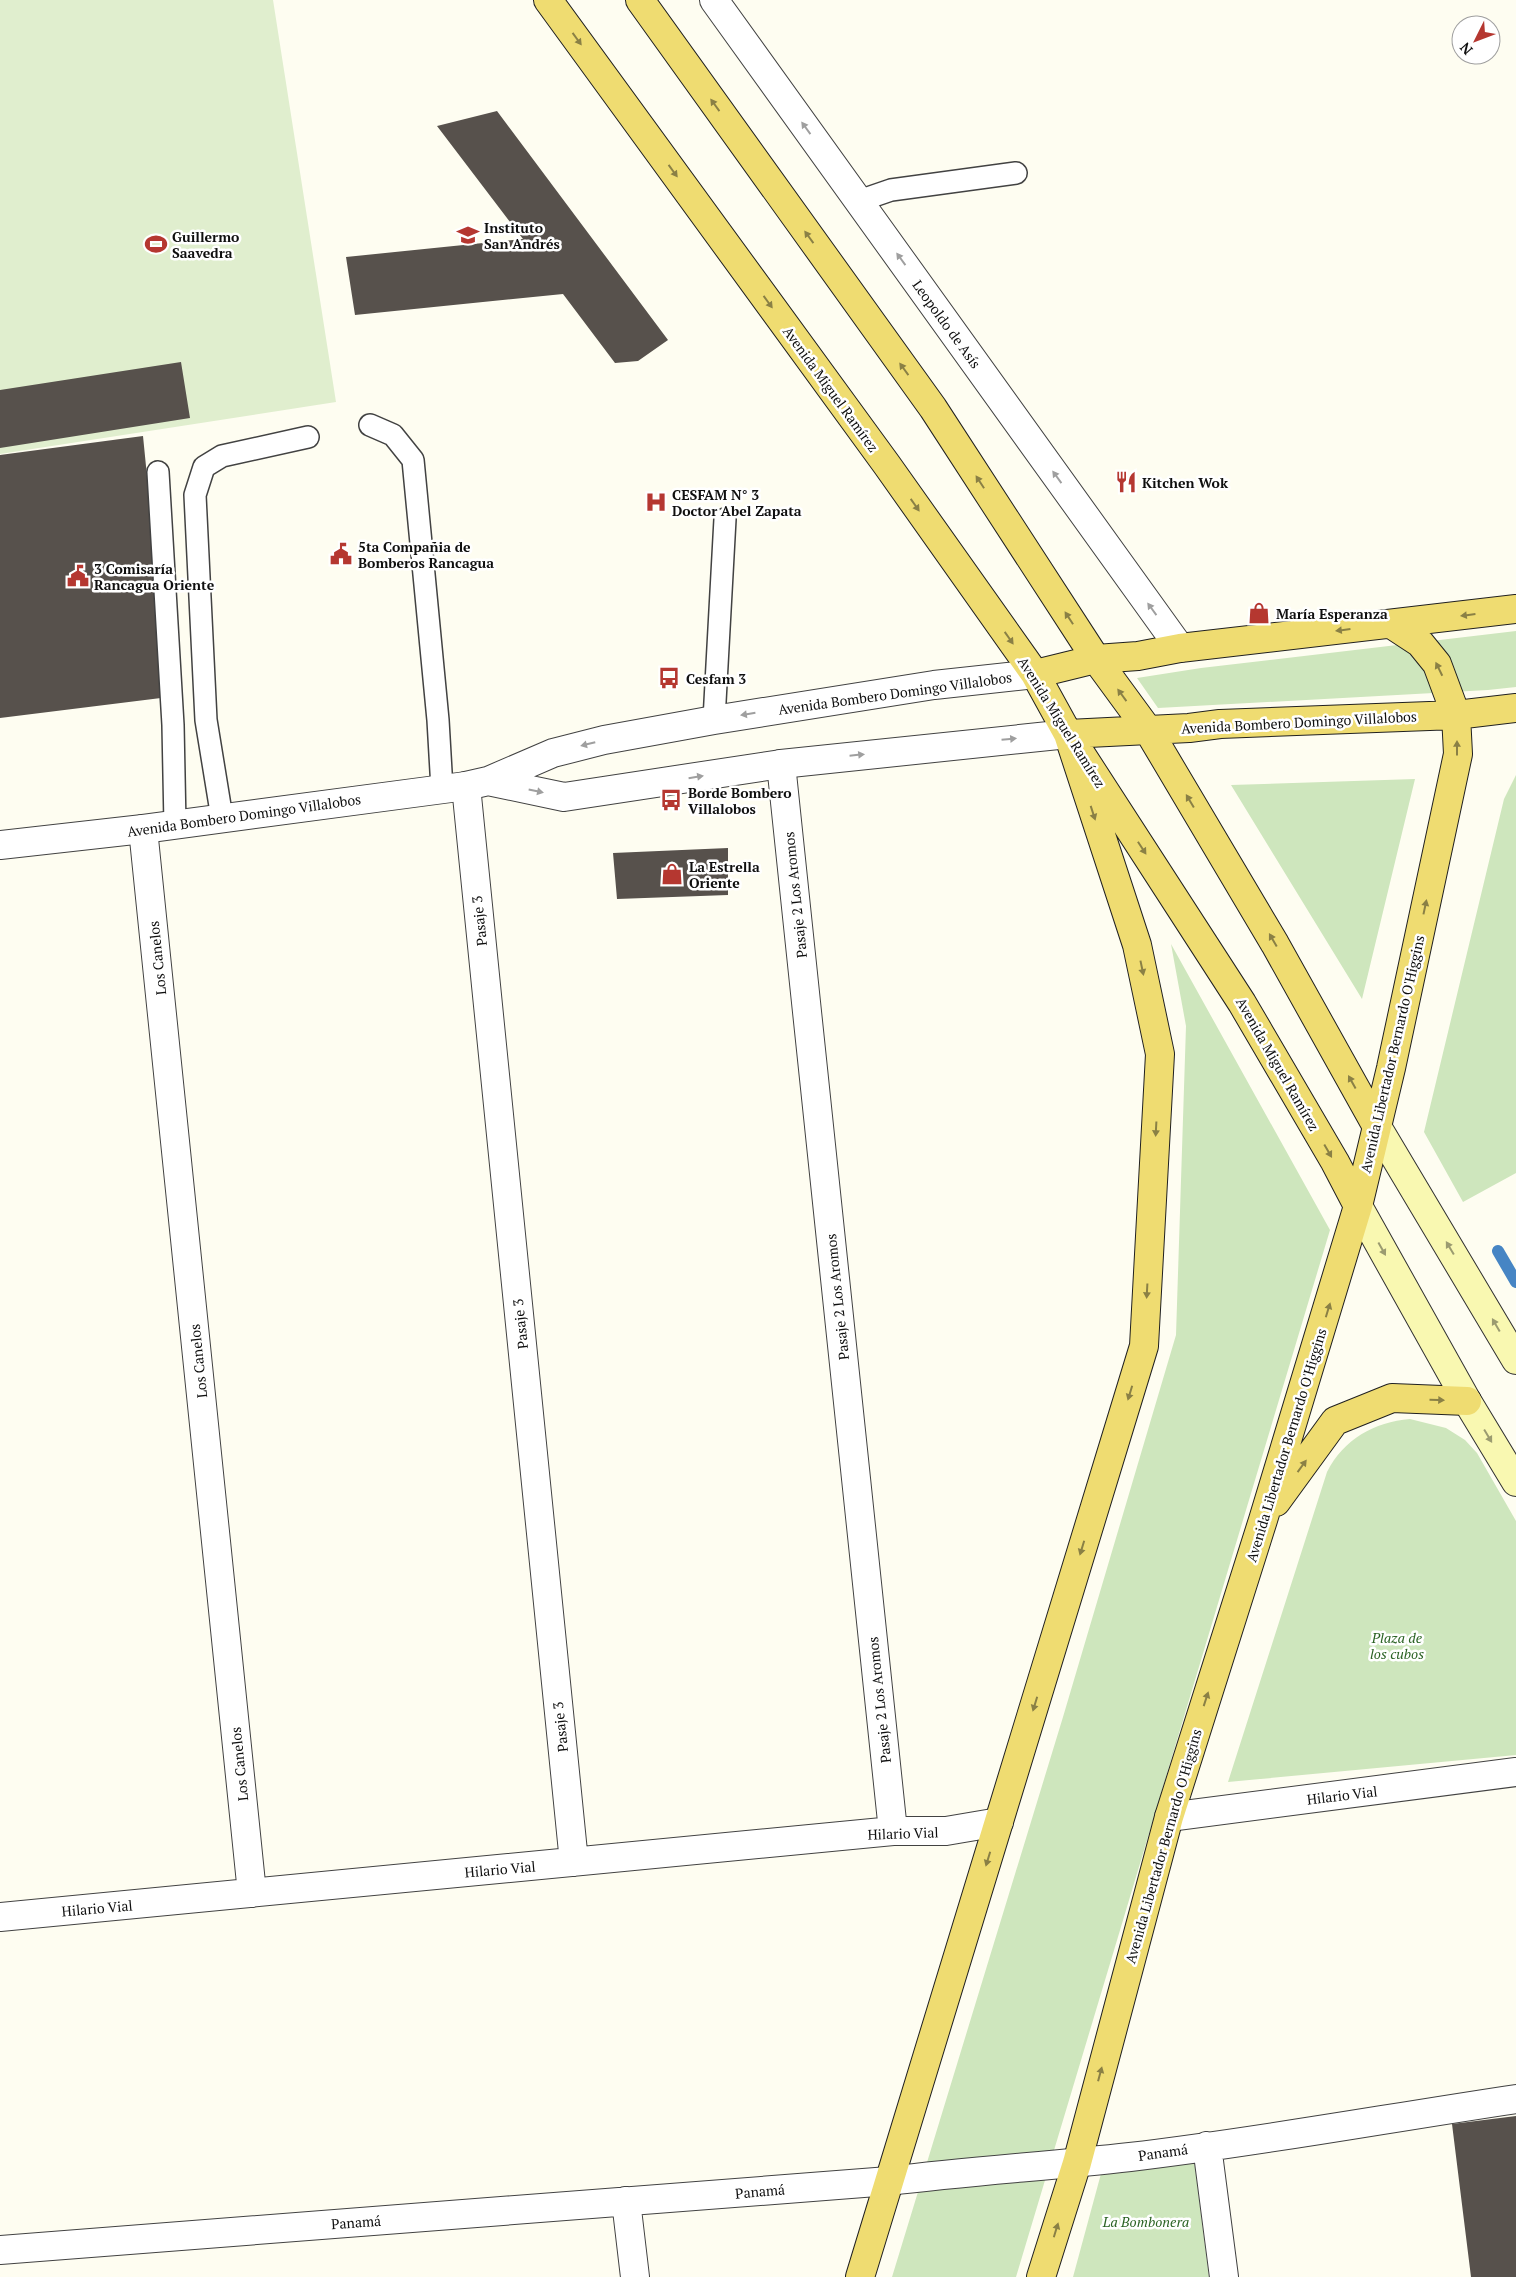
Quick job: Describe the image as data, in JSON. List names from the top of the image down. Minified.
{"streets":{"main road":["Avenida Miguel Ramírez","Avenida Bombero Domingo Villalobos","Avenida Libertador Bernardo O'Higgins"],"street":["Leopoldo de Asís","Pasaje 2 Los Aromos","Pasaje 3","Los Canelos","Hilario Vial","Panamá"]},"crossings":[["Leopoldo de Asís","Avenida Bombero Domingo Villalobos"],["Avenida Miguel Ramírez","Avenida Bombero Domingo Villalobos"],["Avenida Miguel Ramírez","Avenida Libertador Bernardo O'Higgins"],["Avenida Bombero Domingo Villalobos","Pasaje 2 Los Aromos"],["Avenida Bombero Domingo Villalobos","Pasaje 3"],["Avenida Bombero Domingo Villalobos","Los Canelos"],["Avenida Bombero Domingo Villalobos","Avenida Libertador Bernardo O'Higgins"],["Pasaje 2 Los Aromos","Hilario Vial"],["Pasaje 3","Hilario Vial"],["Los Canelos","Hilario Vial"],["Avenida Libertador Bernardo O'Higgins","Hilario Vial"],["Avenida Libertador Bernardo O'Higgins","Panamá"]],"one_way":["Leopoldo de Asís"],"parks":["Plaza de los cubos","La Bombonera"],"places":{"school or university":["Instituto San Andrés"],"sports":["Guillermo Saavedra"],"restaurant":["Kitchen Wok"],"hospital":["CESFAM N° 3 Doctor Abel Zapata"],"public building":["5ta Compañia de Bomberos Rancagua","3 Comisaría Rancagua Oriente"],"shop":["María Esperanza","La Estrella Oriente"],"bus stop":["Cesfam 3","Borde Bombero Villalobos"]},"north":"bottom left"}
